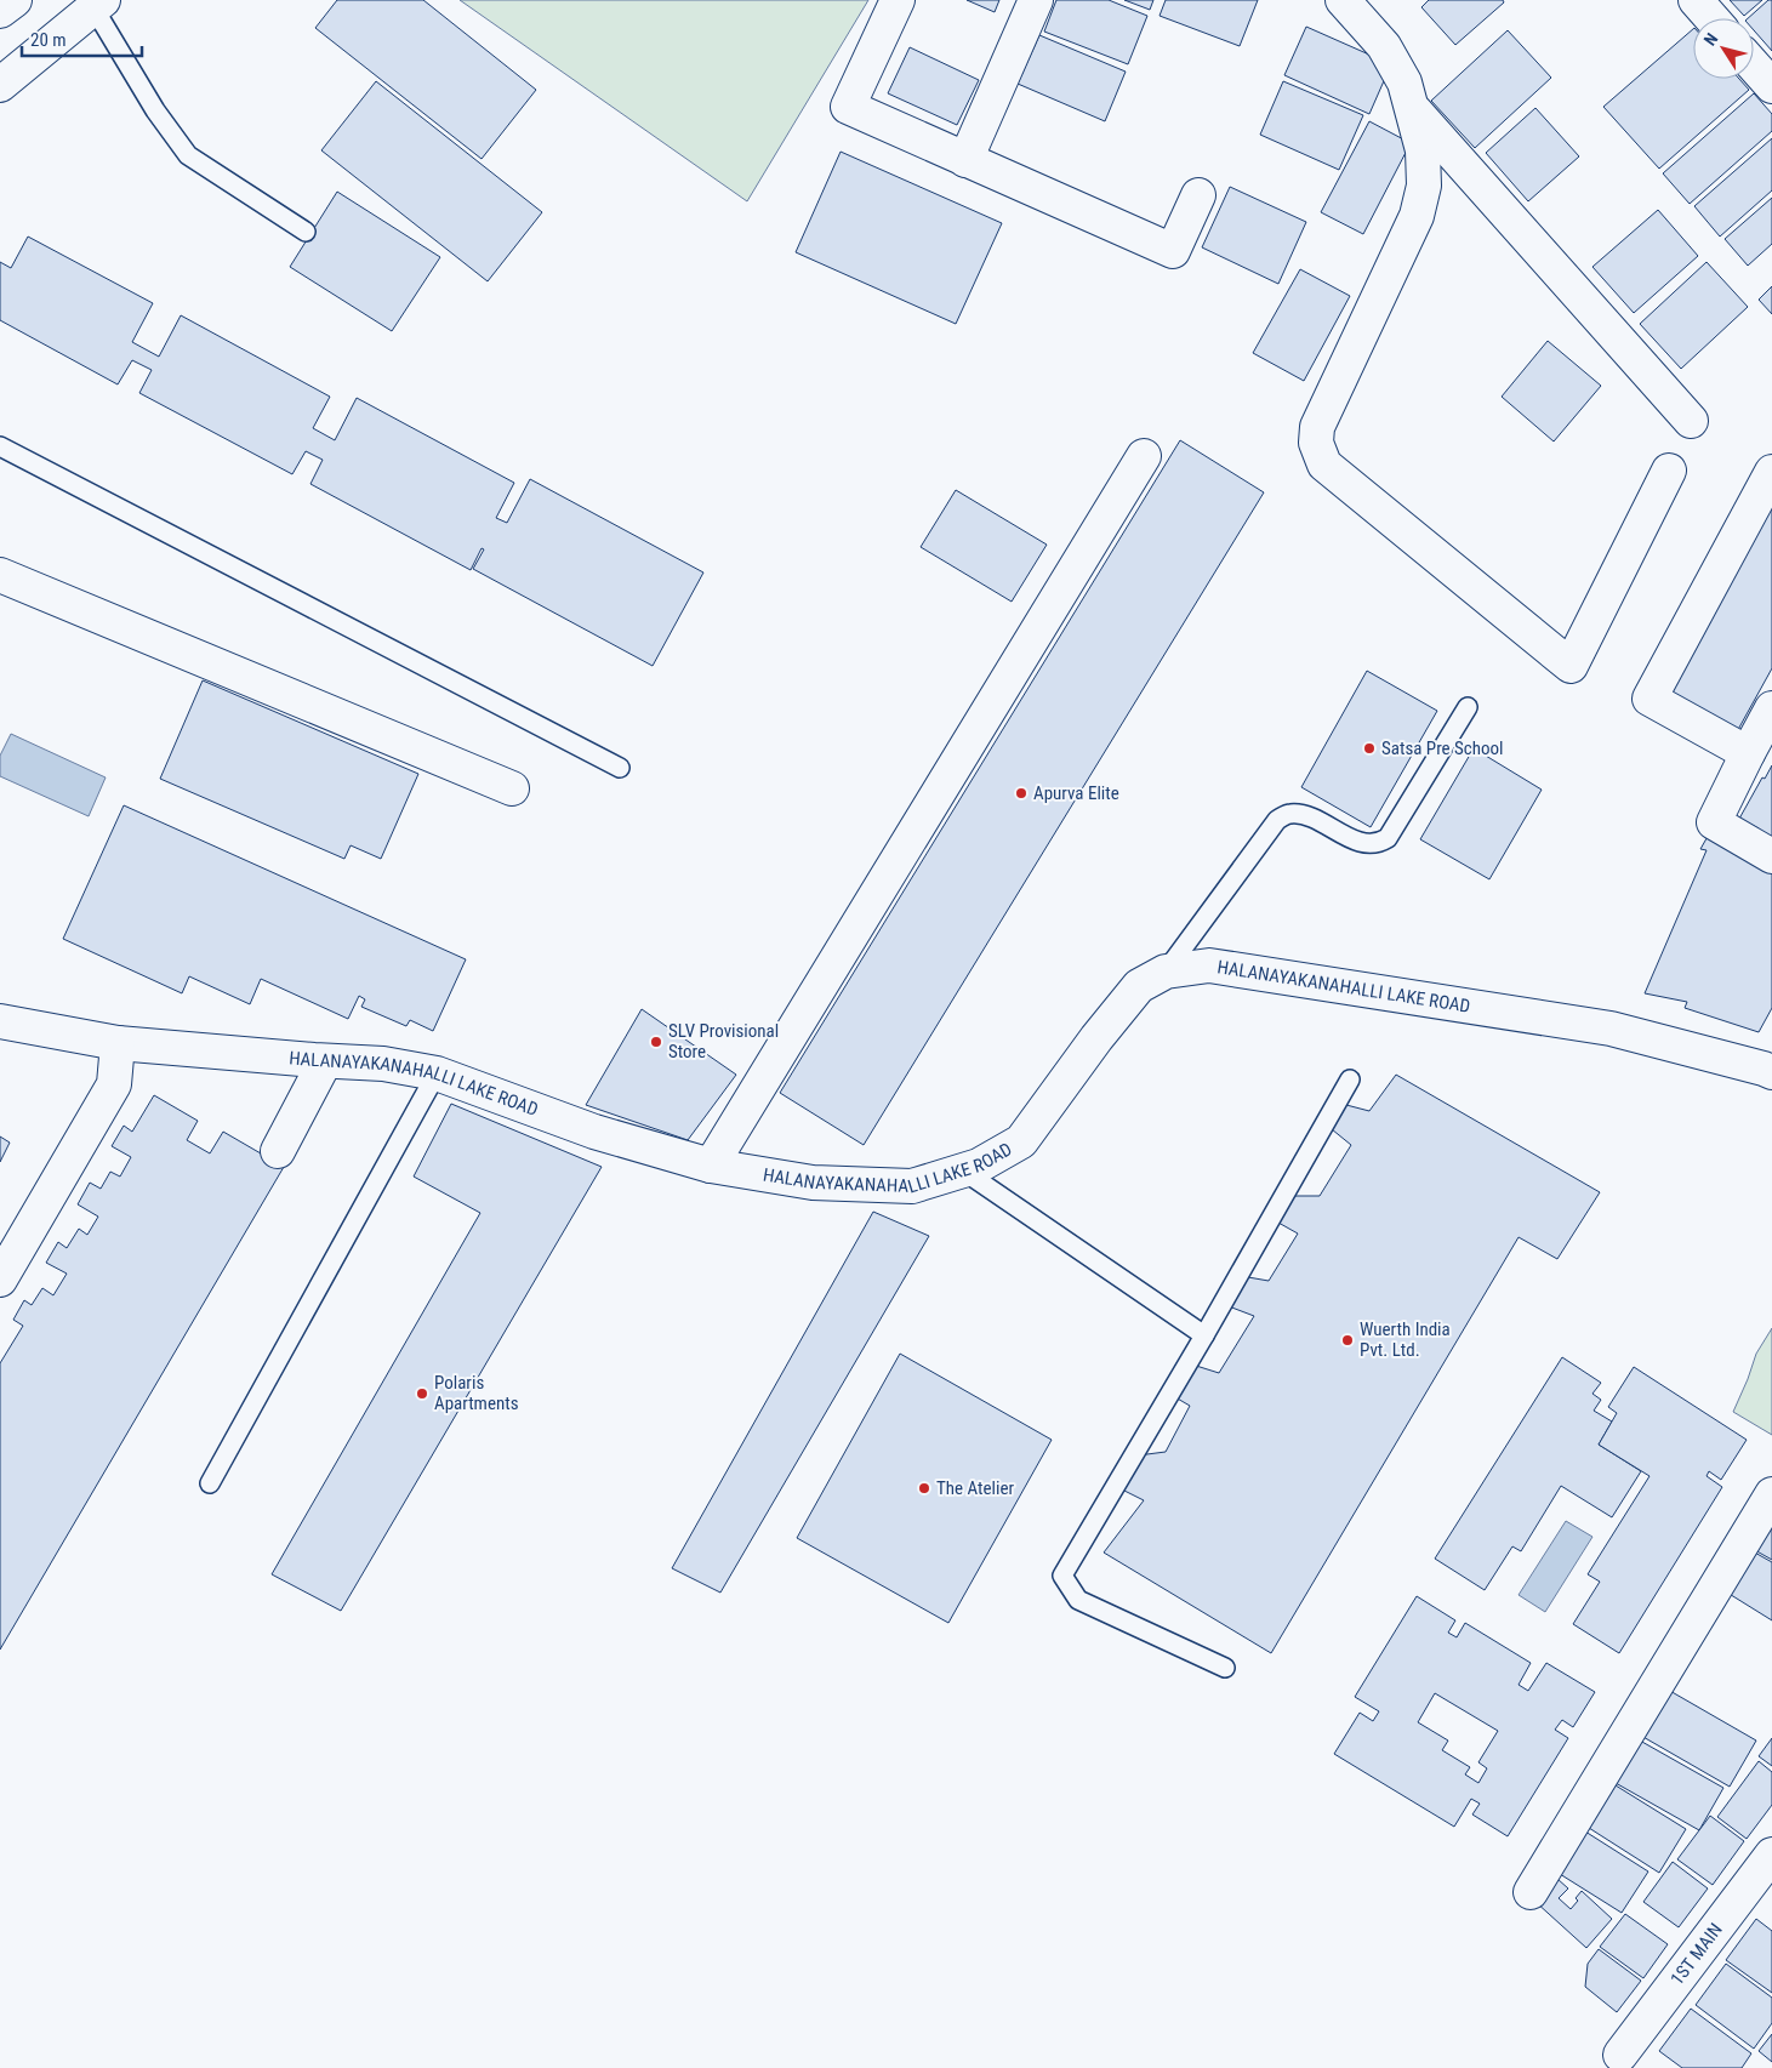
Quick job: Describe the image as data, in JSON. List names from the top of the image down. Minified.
{"streets":{"street":["HALANAYAKANAHALLI LAKE ROAD","1ST MAIN"]},"places":["Satsa Pre School","Apurva Elite","SLV Provisional Store","Wuerth India Pvt. Ltd.","Polaris Apartments","The Atelier"],"scale_bar":"20 m","north":"top left"}
